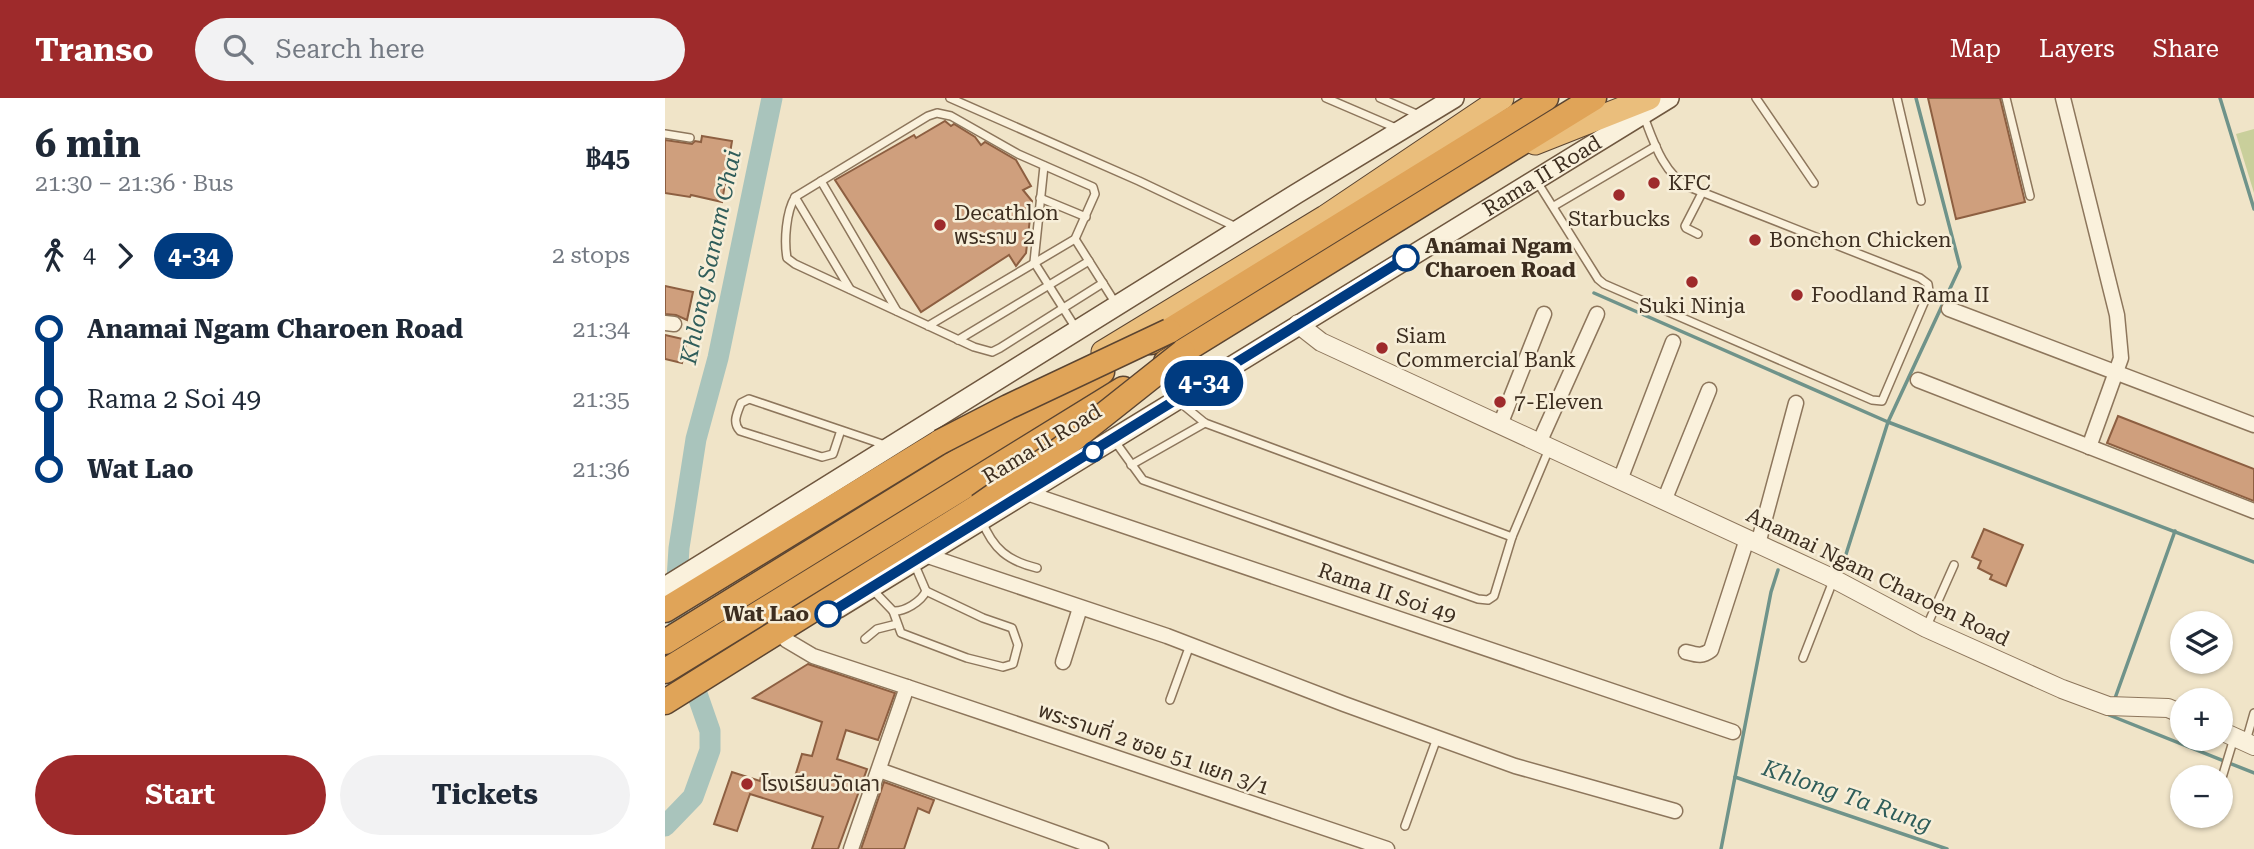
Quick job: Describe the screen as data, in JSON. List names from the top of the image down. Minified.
{"streets":{"highway":["Rama II Road"],"street":["Anamai Ngam Charoen Road","Rama II Soi 49","พระรามที่ 2 ซอย 51 แยก 3/1"]},"crossings":[["Rama II Road","Anamai Ngam Charoen Road"],["Rama II Road","Rama II Soi 49"],["Rama II Road","พระรามที่ 2 ซอย 51 แยก 3/1"]],"water":["Khlong Sanam Chai","Khlong Ta Rung"],"places":["KFC","Starbucks","Decathlon พระราม 2","Bonchon Chicken","Anamai Ngam Charoen Road","Suki Ninja","Foodland Rama II","Siam Commercial Bank","7-Eleven","Wat Lao","โรงเรียนวัดเลา"],"lines":["bus line 4-34"],"page":{"header":"Transo","search":"Search here","nav":["Map","Layers","Share"],"heading":["6 min","21:30 – 21:36 · Bus","฿45"],"on_map":"4-34","legs":["4","4-34","2 stops"],"list":[{"name":"Anamai Ngam Charoen Road","value":"21:34"},{"name":"Rama 2 Soi 49","value":"21:35"},{"name":"Wat Lao","value":"21:36"}],"map_buttons":["+","−"],"buttons":["Start","Tickets"]}}
